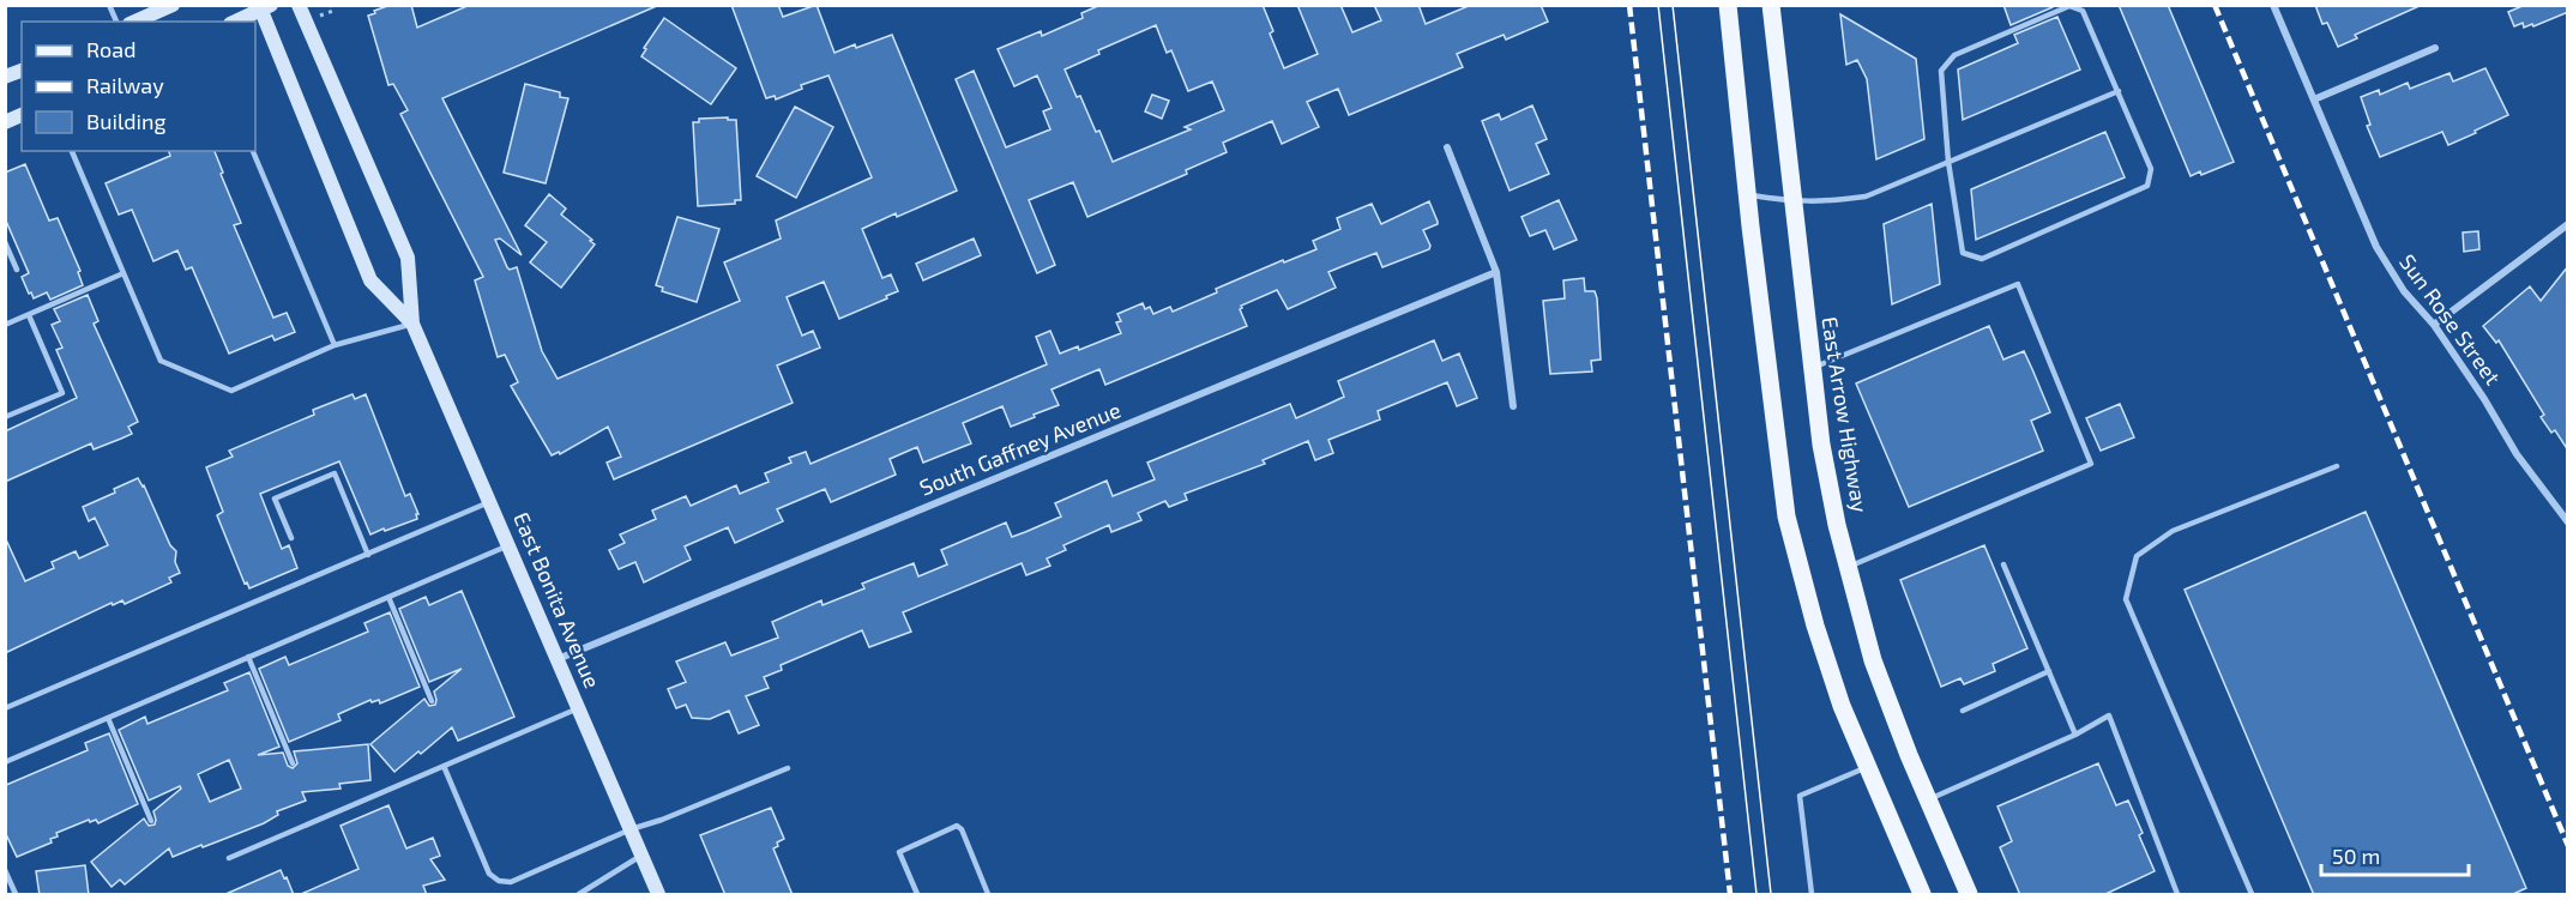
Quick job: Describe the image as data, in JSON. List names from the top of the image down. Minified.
{"streets":{"main road":["East Arrow Highway","East Bonita Avenue"],"street":["Sun Rose Street","South Gaffney Avenue"]},"crossings":[["South Gaffney Avenue","East Bonita Avenue"]],"legend":["Road","Railway","Building"],"scale_bar":"50 m"}
